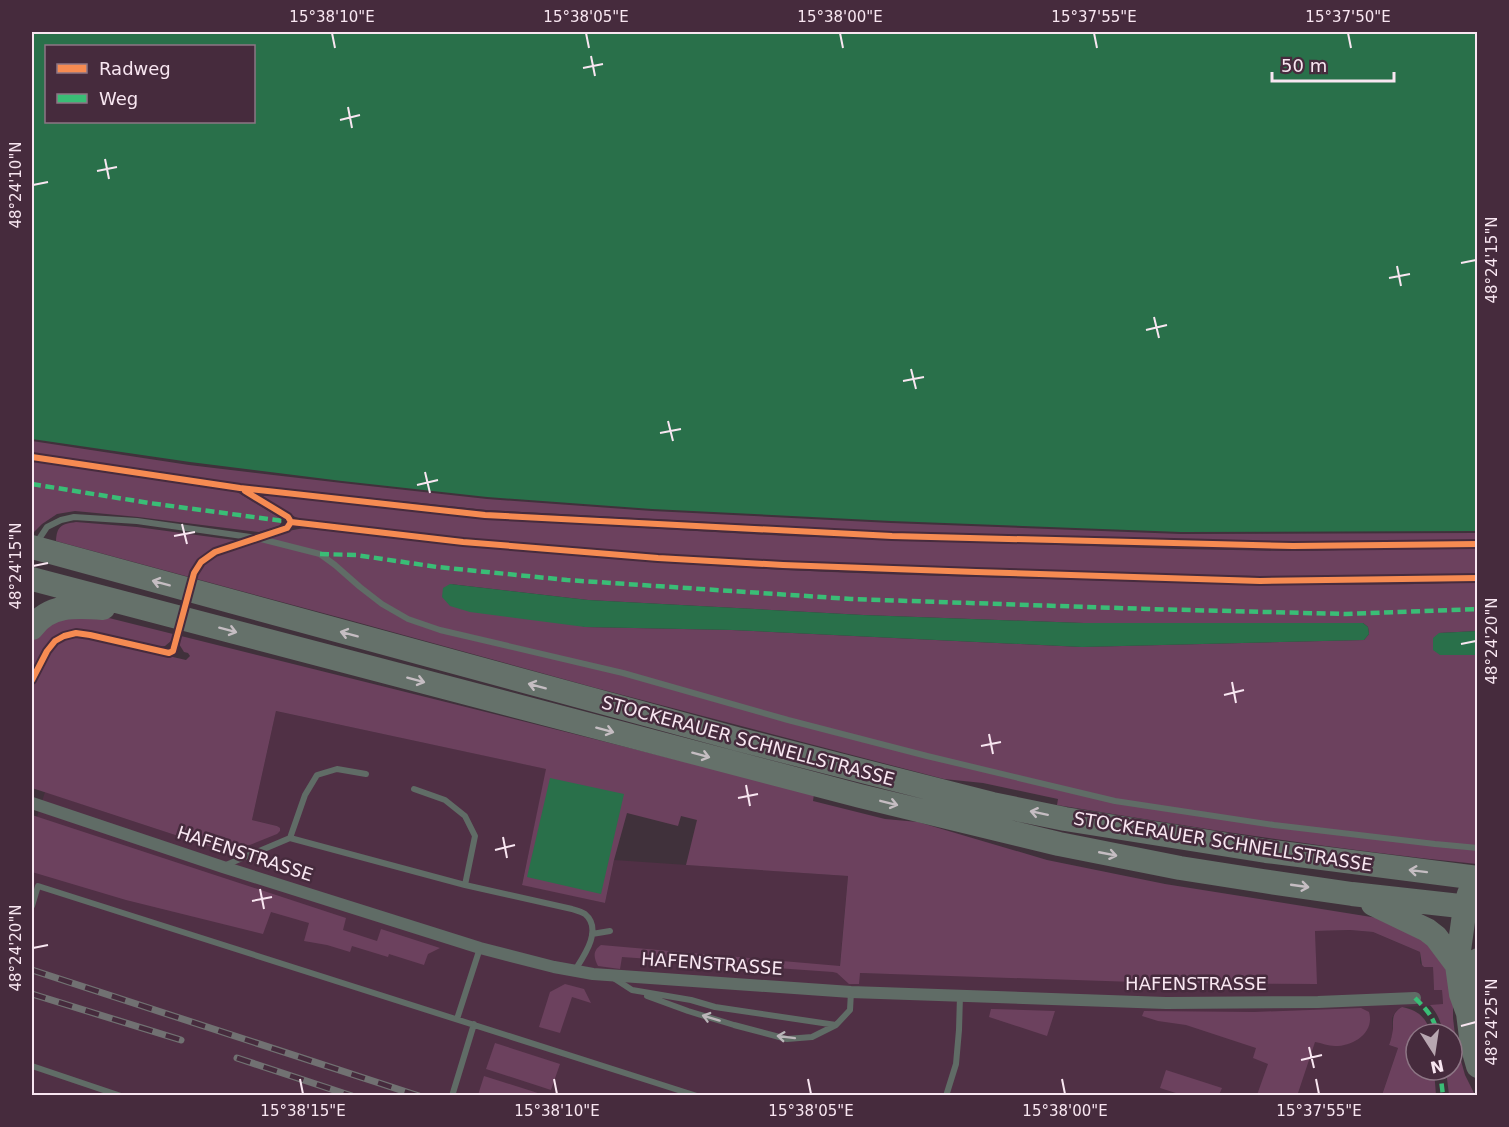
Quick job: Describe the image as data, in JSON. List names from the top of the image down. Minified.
{"streets":{"highway":["STOCKERAUER SCHNELLSTRASSE"],"street":["HAFENSTRASSE"]},"legend":["Radweg","Weg"],"scale_bar":"50 m","north":"bottom","coordinates":["15°38'10\"E","15°38'05\"E","15°38'00\"E","15°37'55\"E","15°37'50\"E","48°24'10\"N","48°24'15\"N","48°24'20\"N","48°24'25\"N","15°38'15\"E"]}
